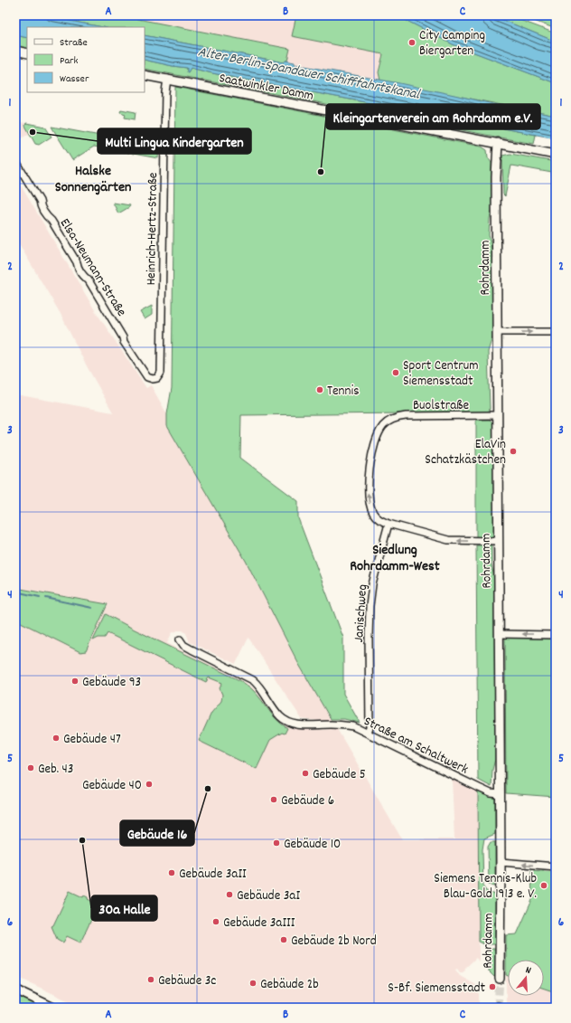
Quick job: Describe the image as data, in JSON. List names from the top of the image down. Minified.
{"streets":{"main road":["Saatwinkler Damm","Rohrdamm"],"street":["Heinrich-Hertz-Straße","Elsa-Neumann-Straße","Buolstraße","Janischweg","Straße am Schaltwerk"]},"crossings":[["Saatwinkler Damm","Heinrich-Hertz-Straße"],["Saatwinkler Damm","Rohrdamm"],["Heinrich-Hertz-Straße","Elsa-Neumann-Straße"],["Rohrdamm","Buolstraße"],["Rohrdamm","Straße am Schaltwerk"],["Buolstraße","Janischweg"],["Janischweg","Straße am Schaltwerk"]],"districts":["Halske Sonnengärten","Siedlung Rohrdamm-West"],"water":["Alter Berlin-Spandauer Schifffahrtskanal"],"places":["City Camping Biergarten","Multi Lingua Kindergarten","Kleingartenverein am Rohrdamm e.V.","Sport Centrum Siemensstadt","Tennis","ElaVin Schatzkästchen","Gebäude 93","Gebäude 47","Geb. 43","Gebäude 5","Gebäude 40","Gebäude 16","Gebäude 6","30a Halle","Gebäude 10","Gebäude 3aII","Siemens Tennis-Klub Blau-Gold 1913 e. V.","Gebäude 3aI","Gebäude 3aIII","Gebäude 2b Nord","Gebäude 3c","Gebäude 2b","S-Bf. Siemensstadt"],"legend":["Straße","Park","Wasser"],"north":"top","grid":{"columns":["A","B","C"],"rows":["1","2","3","4","5","6"]}}
